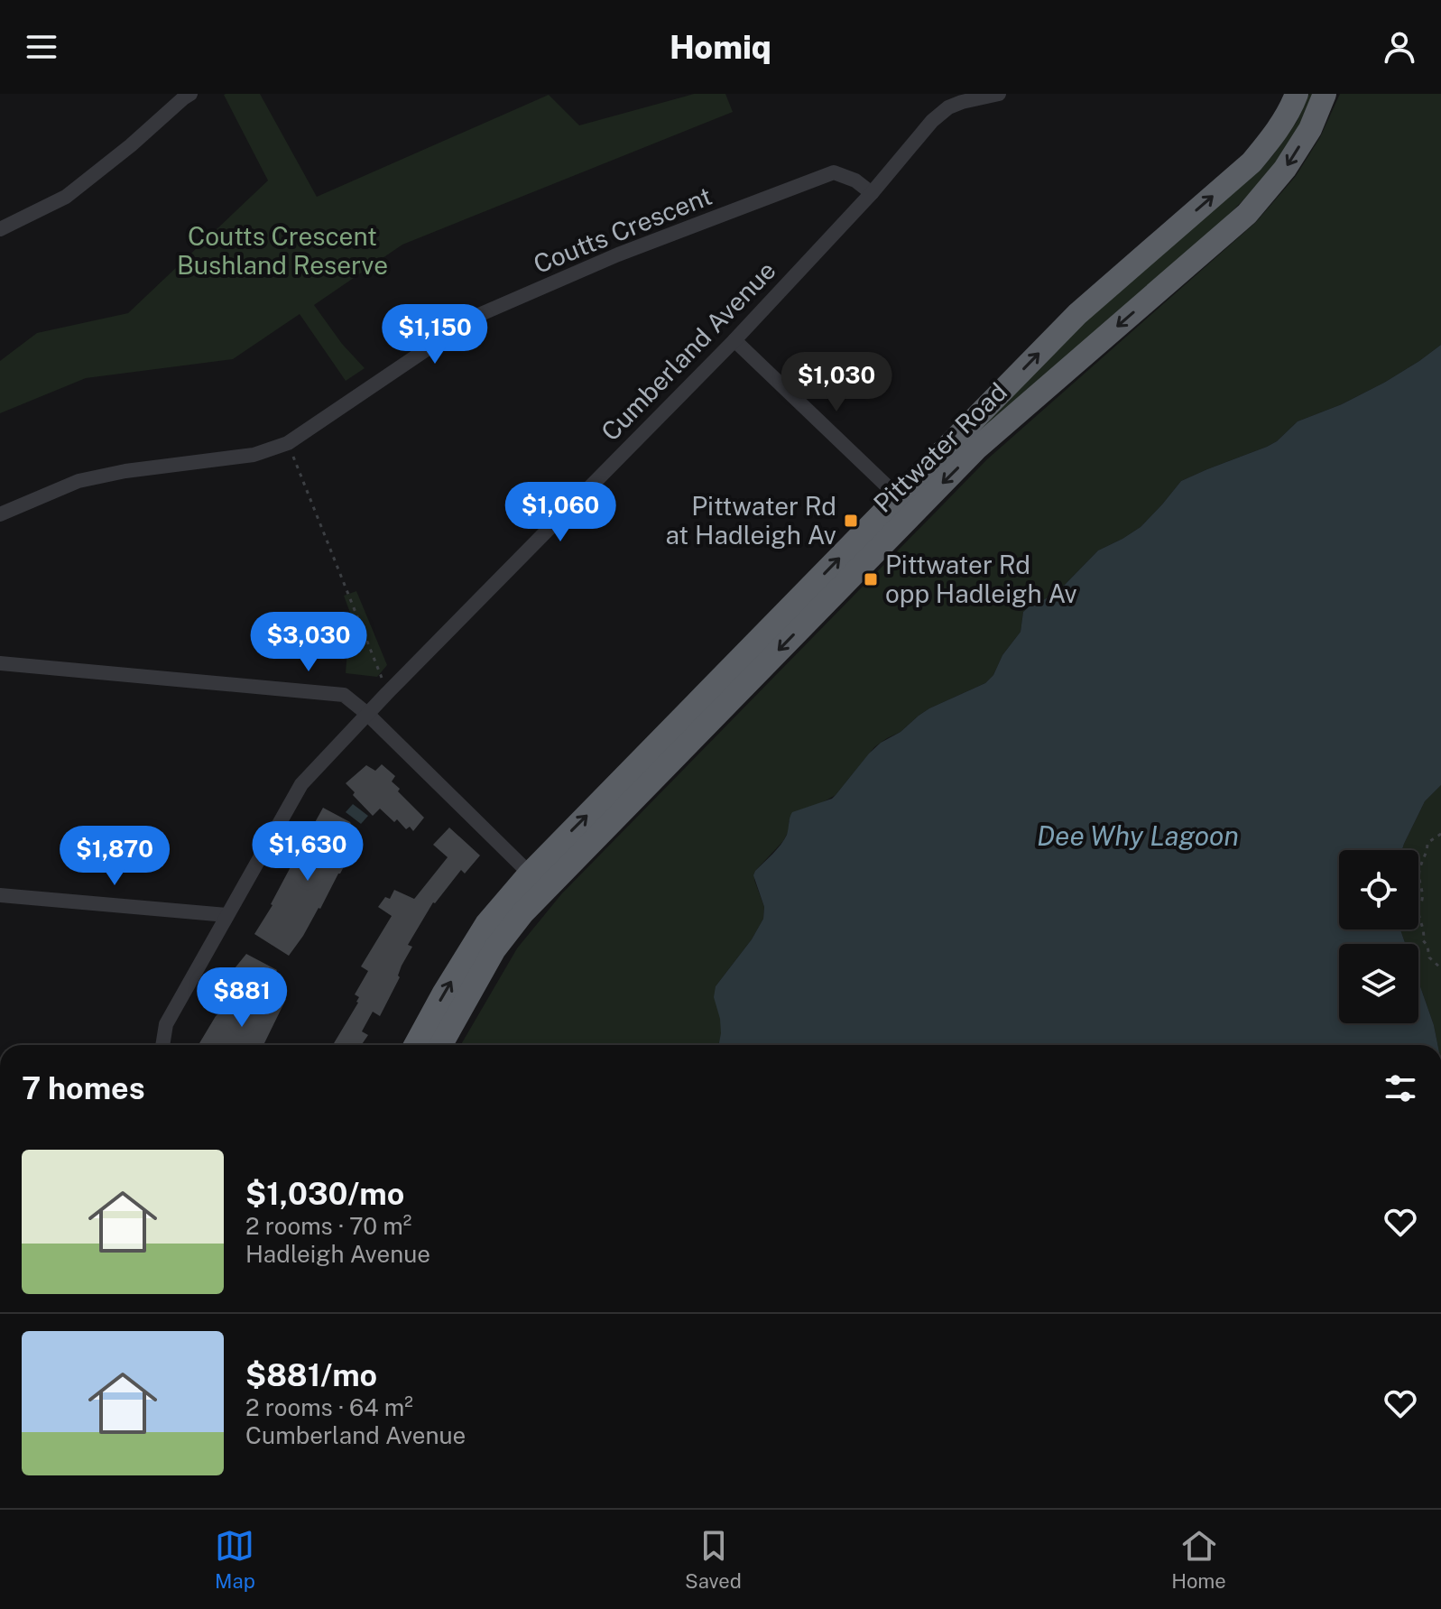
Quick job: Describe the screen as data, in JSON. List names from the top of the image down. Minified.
{"streets":{"highway":["Pittwater Road"],"street":["Coutts Crescent","Cumberland Avenue"]},"crossings":[["Coutts Crescent","Cumberland Avenue"]],"water":["Dee Why Lagoon"],"parks":["Coutts Crescent Bushland Reserve"],"places":{"transit":["Pittwater Rd at Hadleigh Av","Pittwater Rd opp Hadleigh Av"]},"page":{"header":"Homiq","price":["$1,150","$1,030","$1,060","$3,030","$1,630","$1,870","$881"],"heading":"7 homes","list":[{"name":"$1,030/mo","note":"2 rooms · 70 m² · Hadleigh Avenue"},{"name":"$881/mo","note":"2 rooms · 64 m² · Cumberland Avenue"}],"tabs":["Map","Saved","Home"]}}
